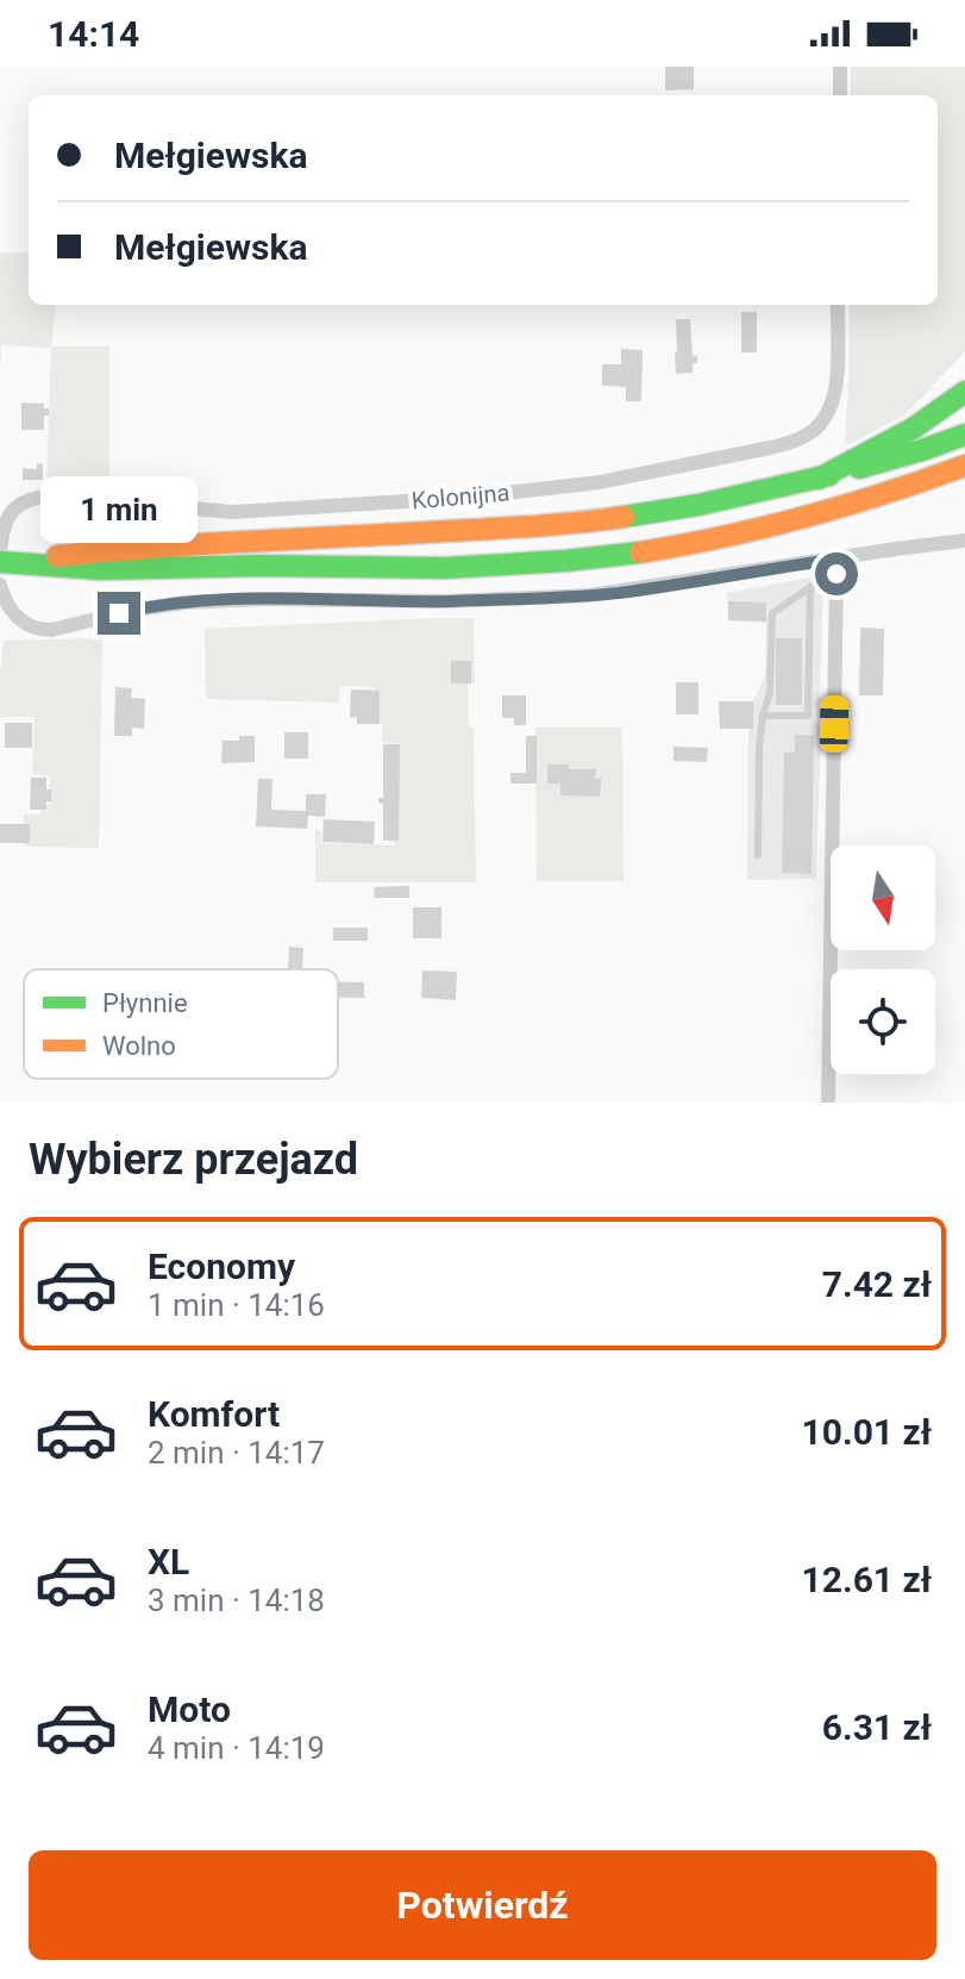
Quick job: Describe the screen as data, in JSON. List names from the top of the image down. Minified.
{"streets":{"street":["Kolonijna"]},"legend":["Płynnie","Wolno"],"north":"bottom","page":{"status":"14:14","banner":["Mełgiewska","Mełgiewska"],"bubble":"1 min","heading":"Wybierz przejazd","list":[{"name":"Economy","note":"1 min · 14:16","value":"7.42 zł"},{"name":"Komfort","note":"2 min · 14:17","value":"10.01 zł"},{"name":"XL","note":"3 min · 14:18","value":"12.61 zł"},{"name":"Moto","note":"4 min · 14:19","value":"6.31 zł"}],"buttons":"Potwierdź"}}
